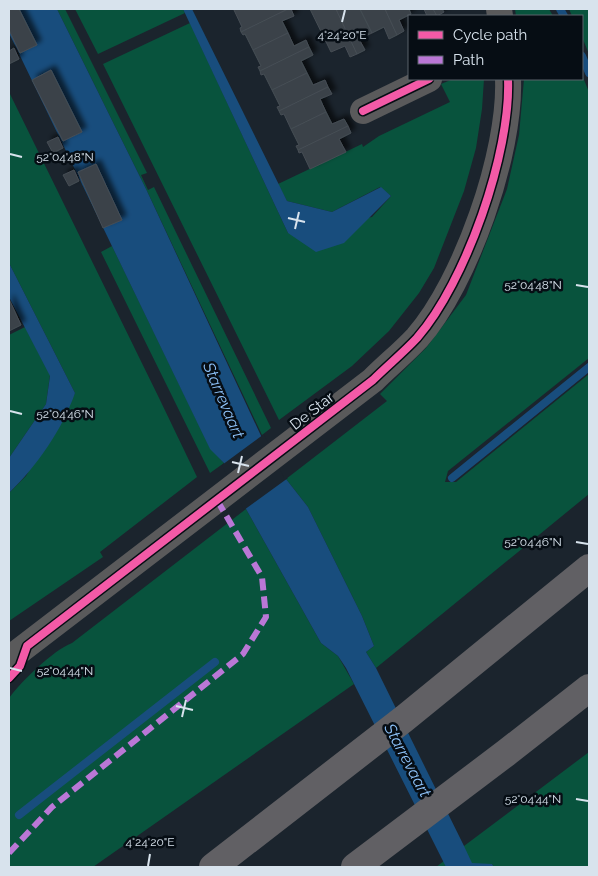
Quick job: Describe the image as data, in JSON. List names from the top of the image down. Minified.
{"streets":{"street":["De Star"]},"water":["Starrevaart"],"legend":["Cycle path","Path"],"coordinates":["4°24'20\"E","52°04'48\"N","52°04'46\"N","52°04'44\"N"]}
